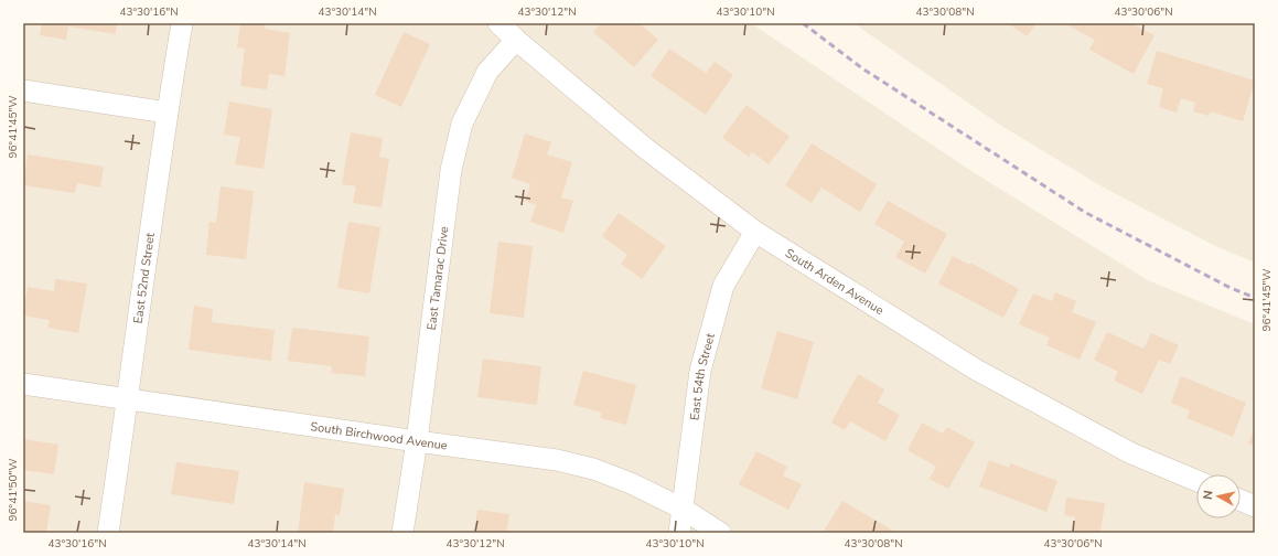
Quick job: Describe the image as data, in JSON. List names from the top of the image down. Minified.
{"streets":{"street":["East 52nd Street","East Tamarac Drive","South Arden Avenue","East 54th Street","South Birchwood Avenue"]},"crossings":[["East 52nd Street","South Birchwood Avenue"],["East Tamarac Drive","South Arden Avenue"],["East Tamarac Drive","South Birchwood Avenue"],["South Arden Avenue","East 54th Street"],["East 54th Street","South Birchwood Avenue"]],"north":"left","coordinates":["43°30'16\"N","43°30'14\"N","43°30'12\"N","43°30'10\"N","43°30'08\"N","43°30'06\"N","96°41'45\"W","96°41'50\"W"]}
